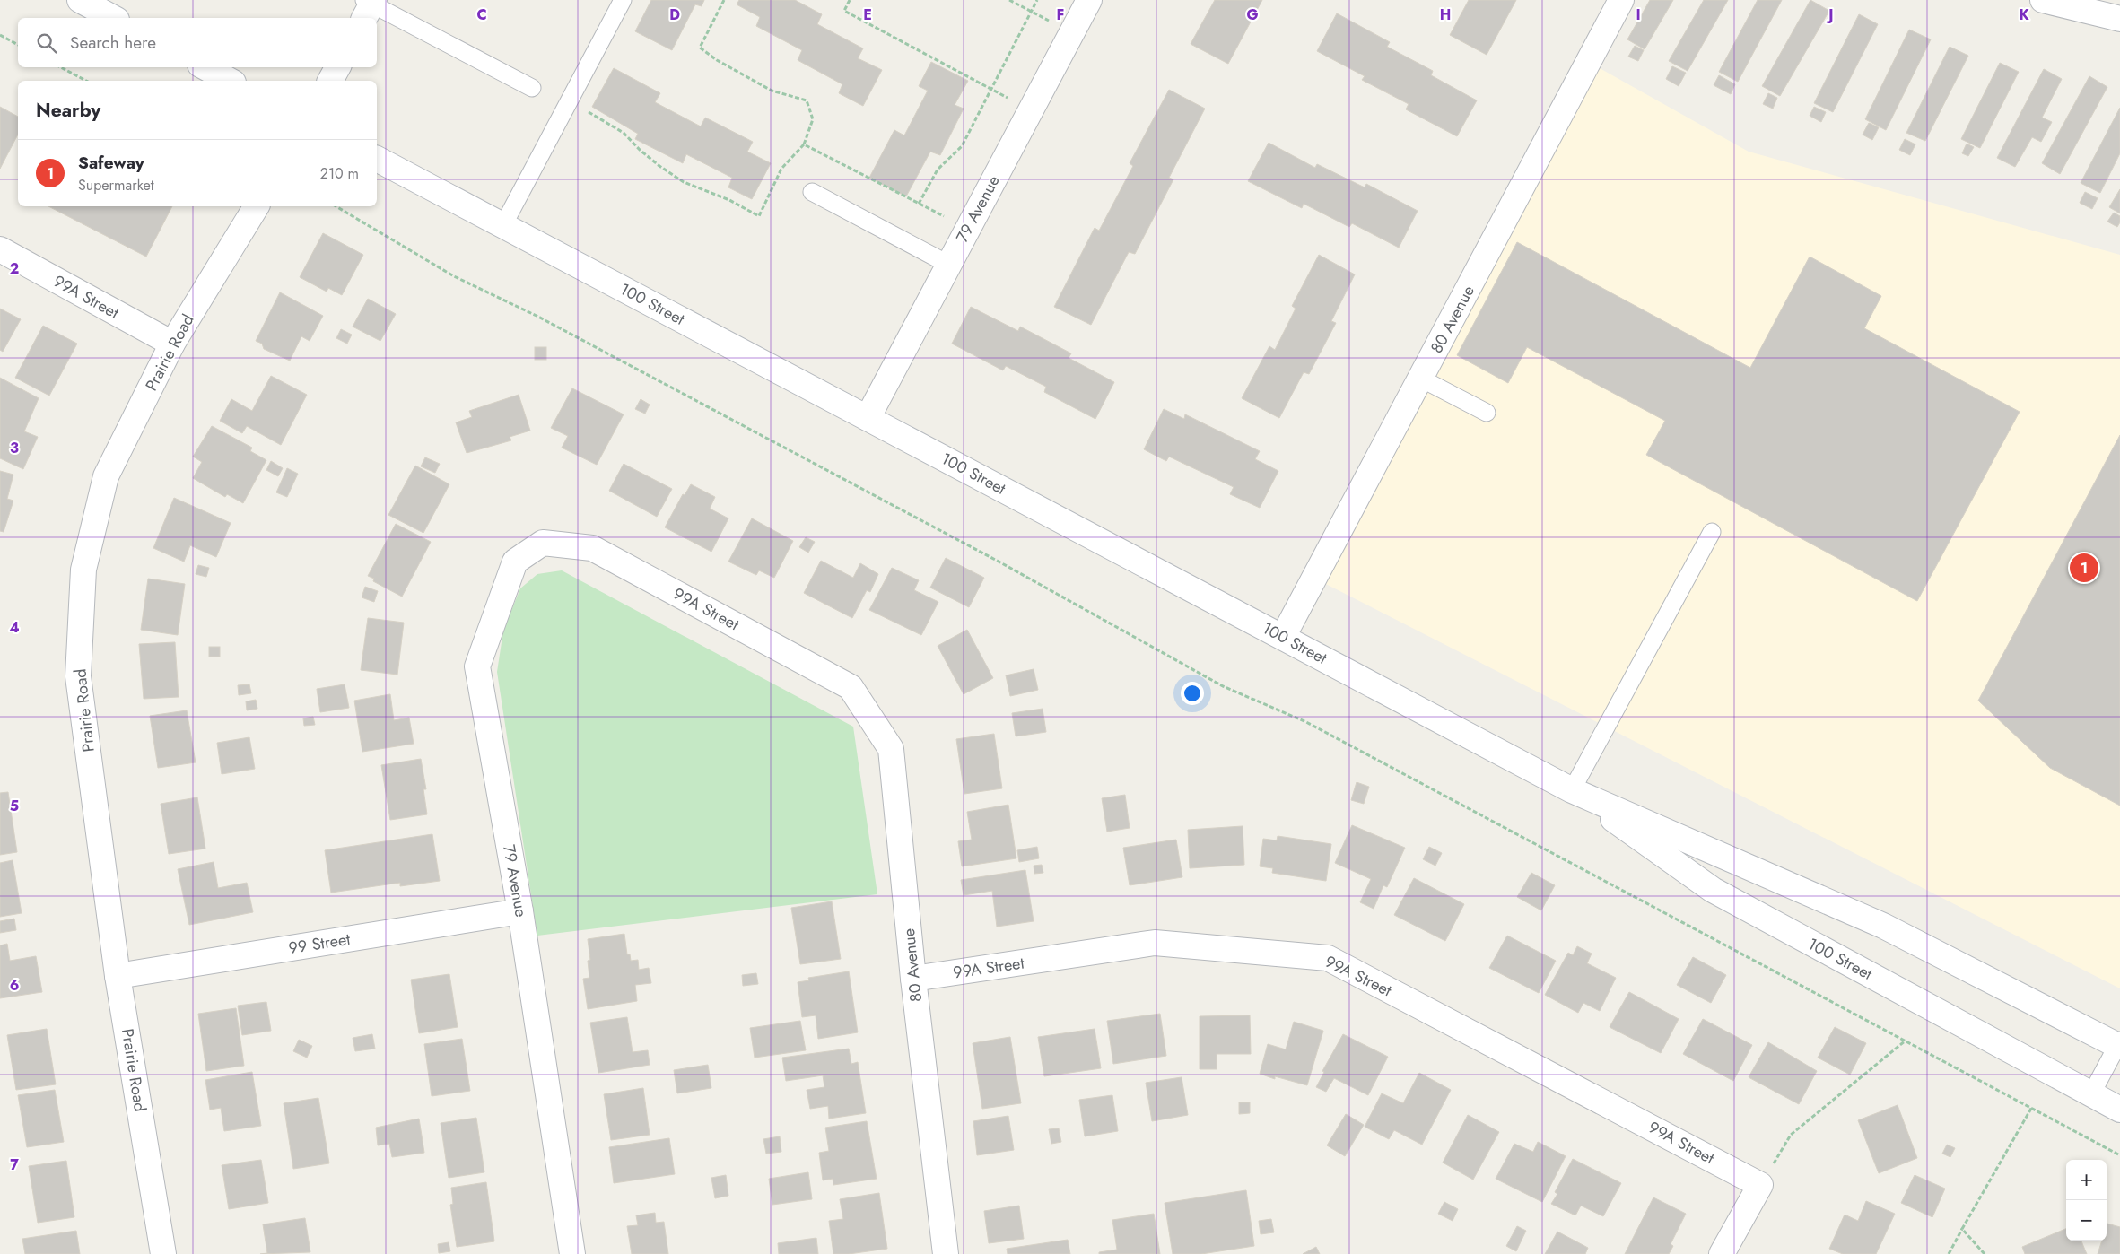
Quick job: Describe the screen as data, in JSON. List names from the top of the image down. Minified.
{"streets":{"street":["79 Avenue","99A Street","100 Street","80 Avenue","Prairie Road","99 Street"]},"crossings":[["79 Avenue","99A Street"],["79 Avenue","100 Street"],["79 Avenue","99 Street"],["99A Street","80 Avenue"],["99A Street","Prairie Road"],["100 Street","80 Avenue"],["Prairie Road","99 Street"]],"page":{"search":"Search here","heading":"Nearby","list":[{"mark":"1","name":"Safeway","note":"Supermarket","value":"210 m"}],"pins":"1","map_buttons":["+","−"]},"grid":{"columns":["C","D","E","F","G","H","I","J","K"],"rows":["2","3","4","5","6","7"]}}
